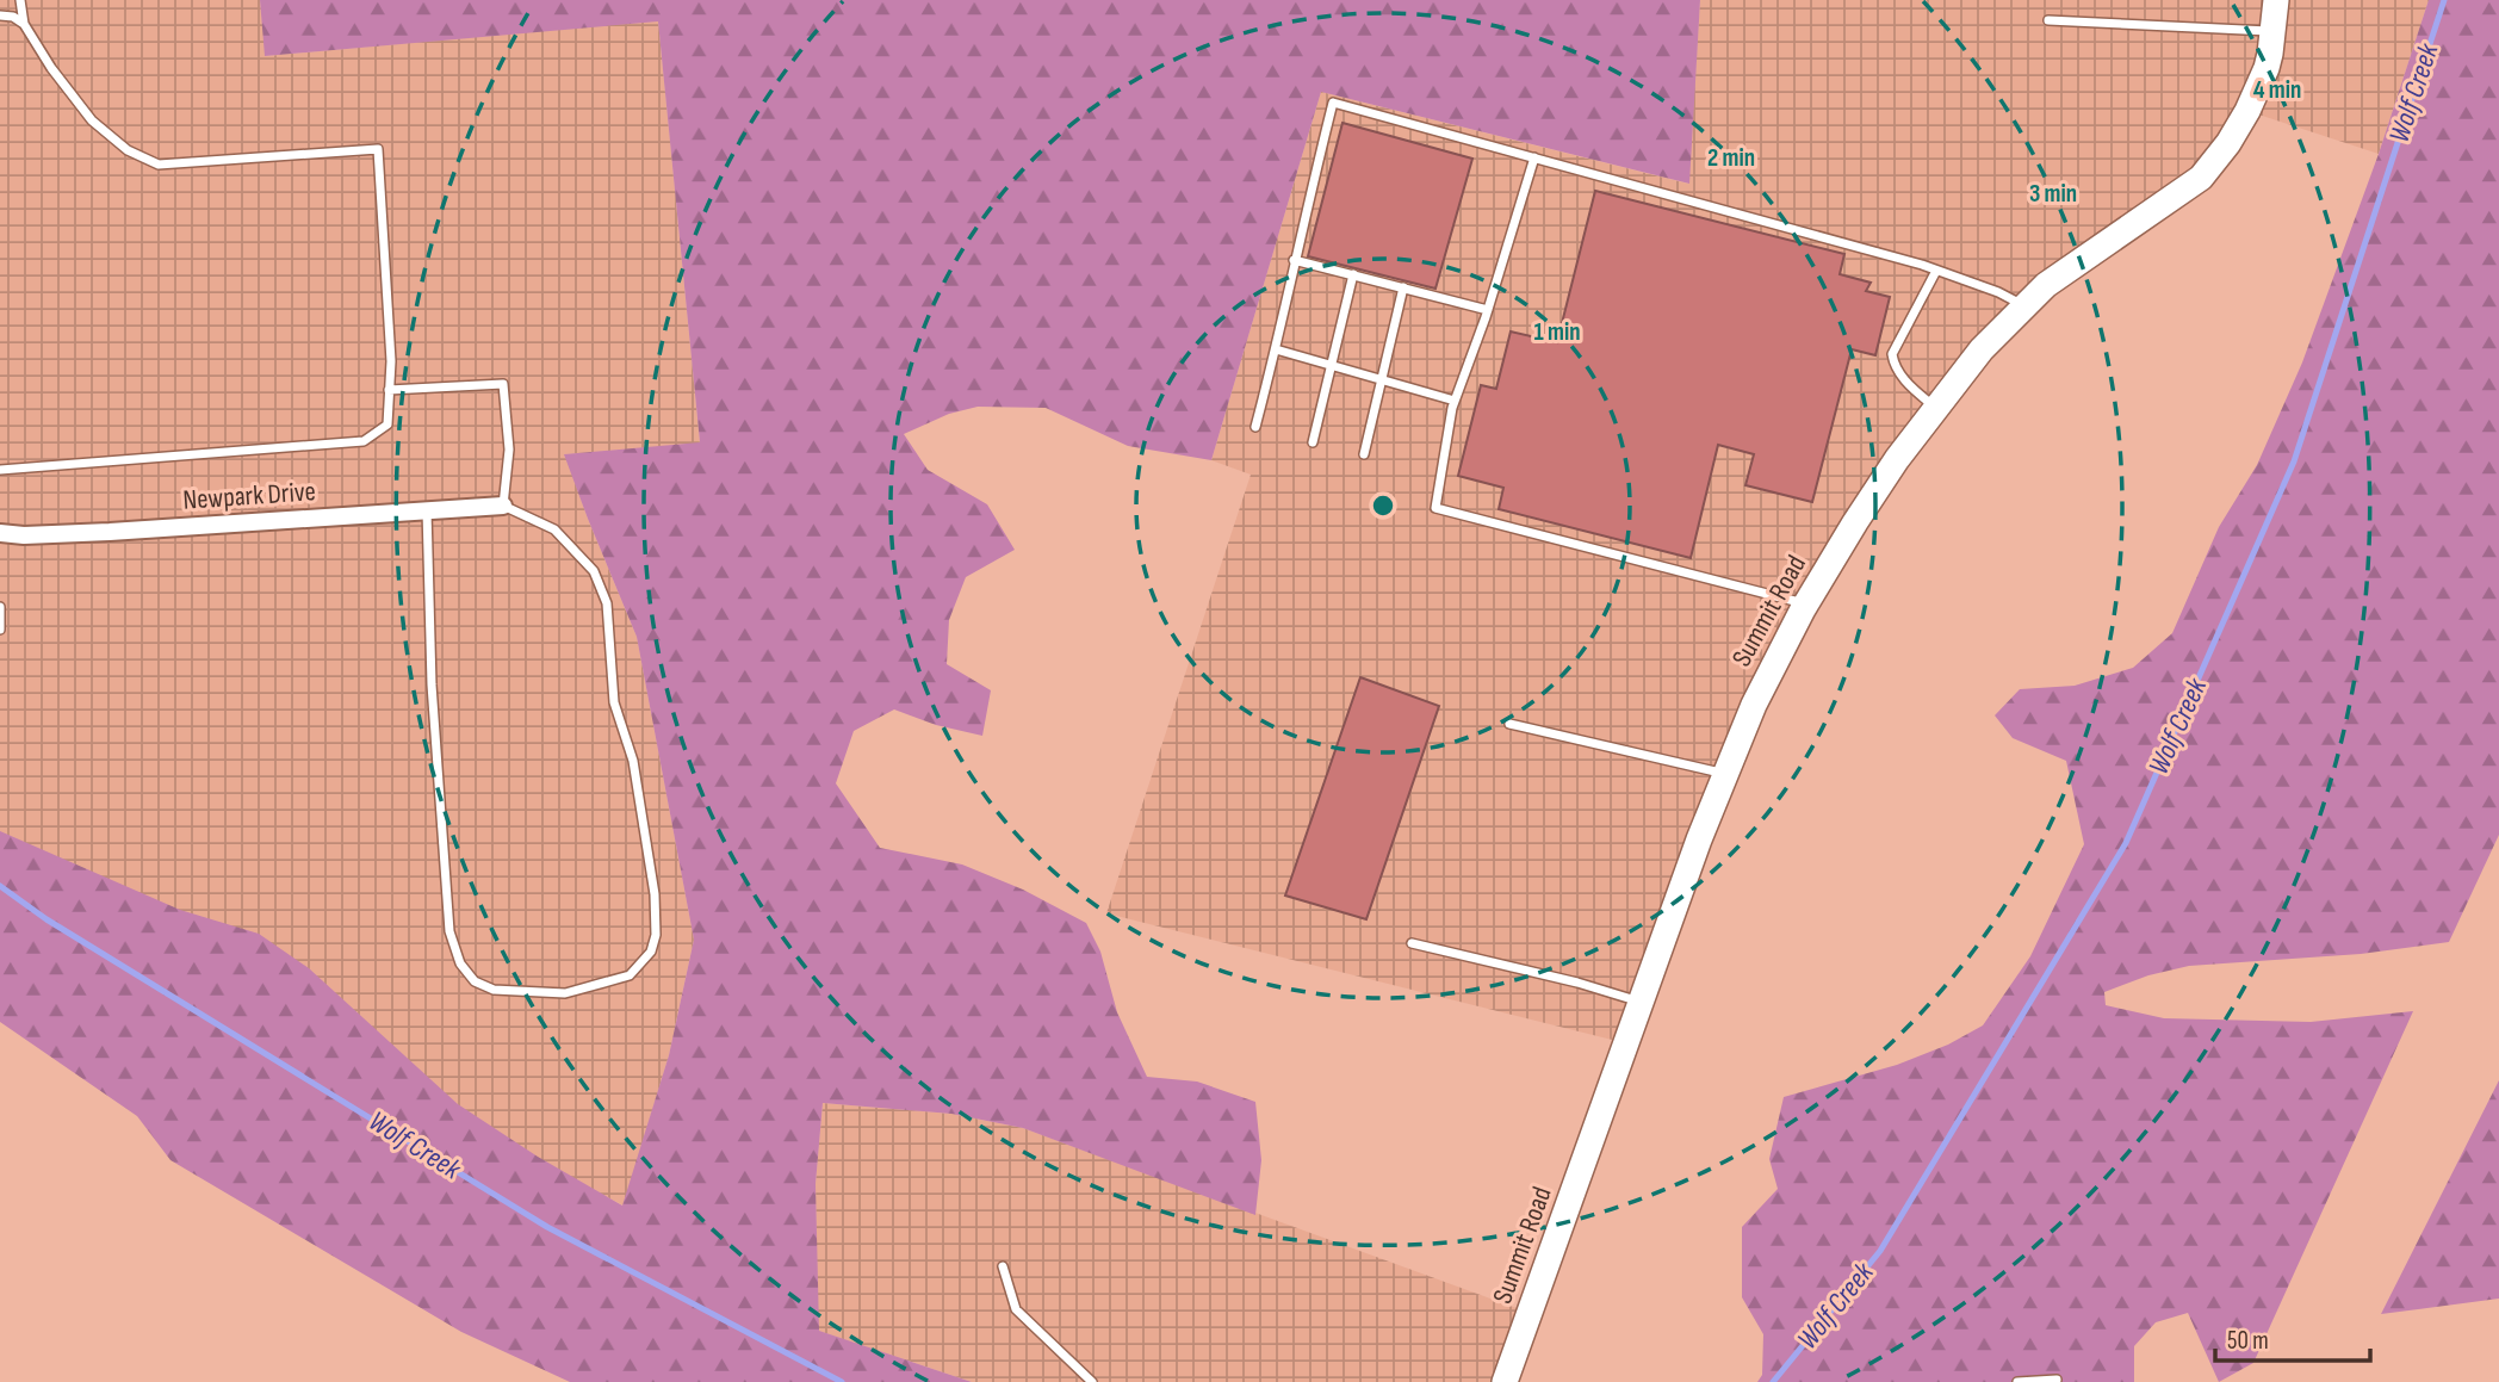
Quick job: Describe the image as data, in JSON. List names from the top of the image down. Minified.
{"streets":{"street":["Newpark Drive","Summit Road"]},"water":["Wolf Creek"],"scale_bar":"50 m","rings":["4 min","2 min","3 min","1 min"]}
